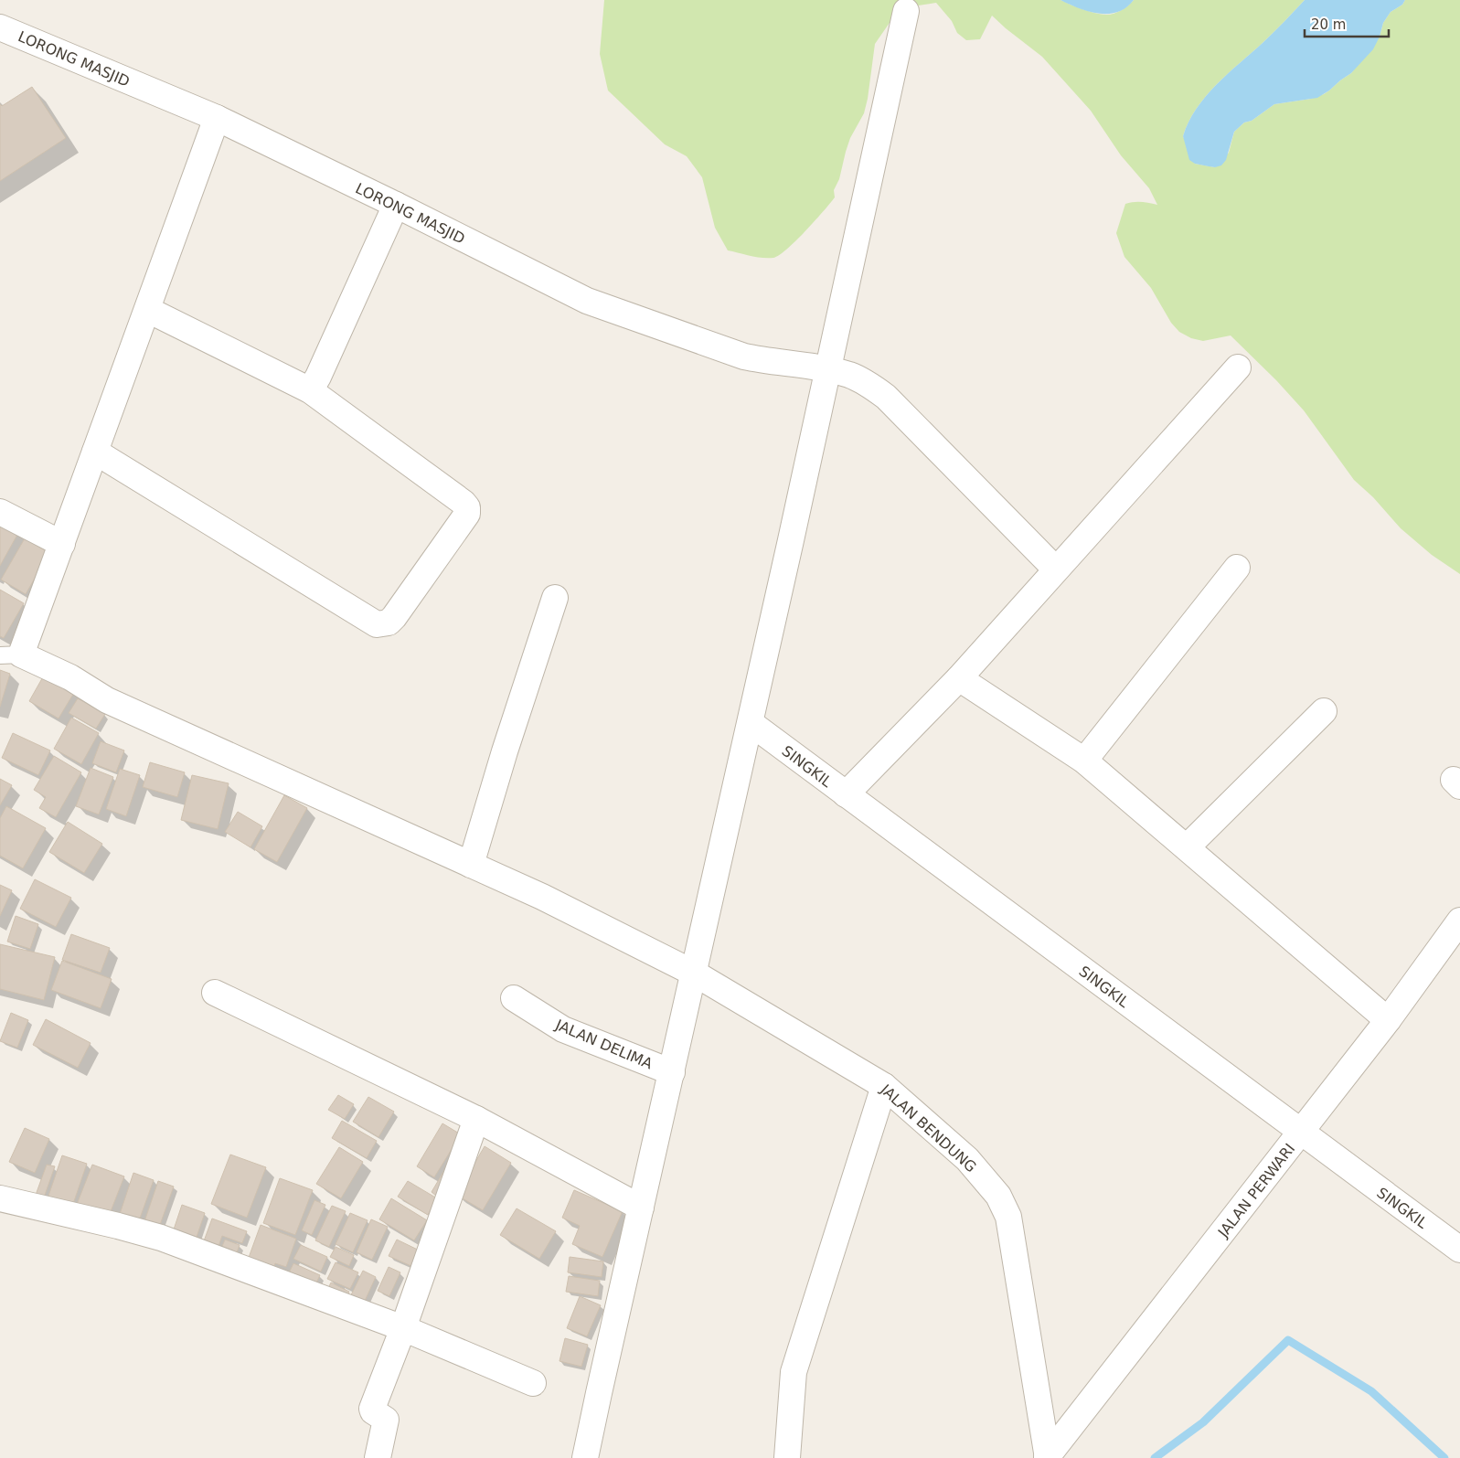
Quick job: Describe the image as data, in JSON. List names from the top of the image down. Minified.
{"streets":{"street":["LORONG MASJID","SINGKIL","JALAN DELIMA","JALAN BENDUNG","JALAN PERWARI"]},"crossings":[["SINGKIL","JALAN PERWARI"],["JALAN BENDUNG","JALAN PERWARI"]],"scale_bar":"20 m"}
